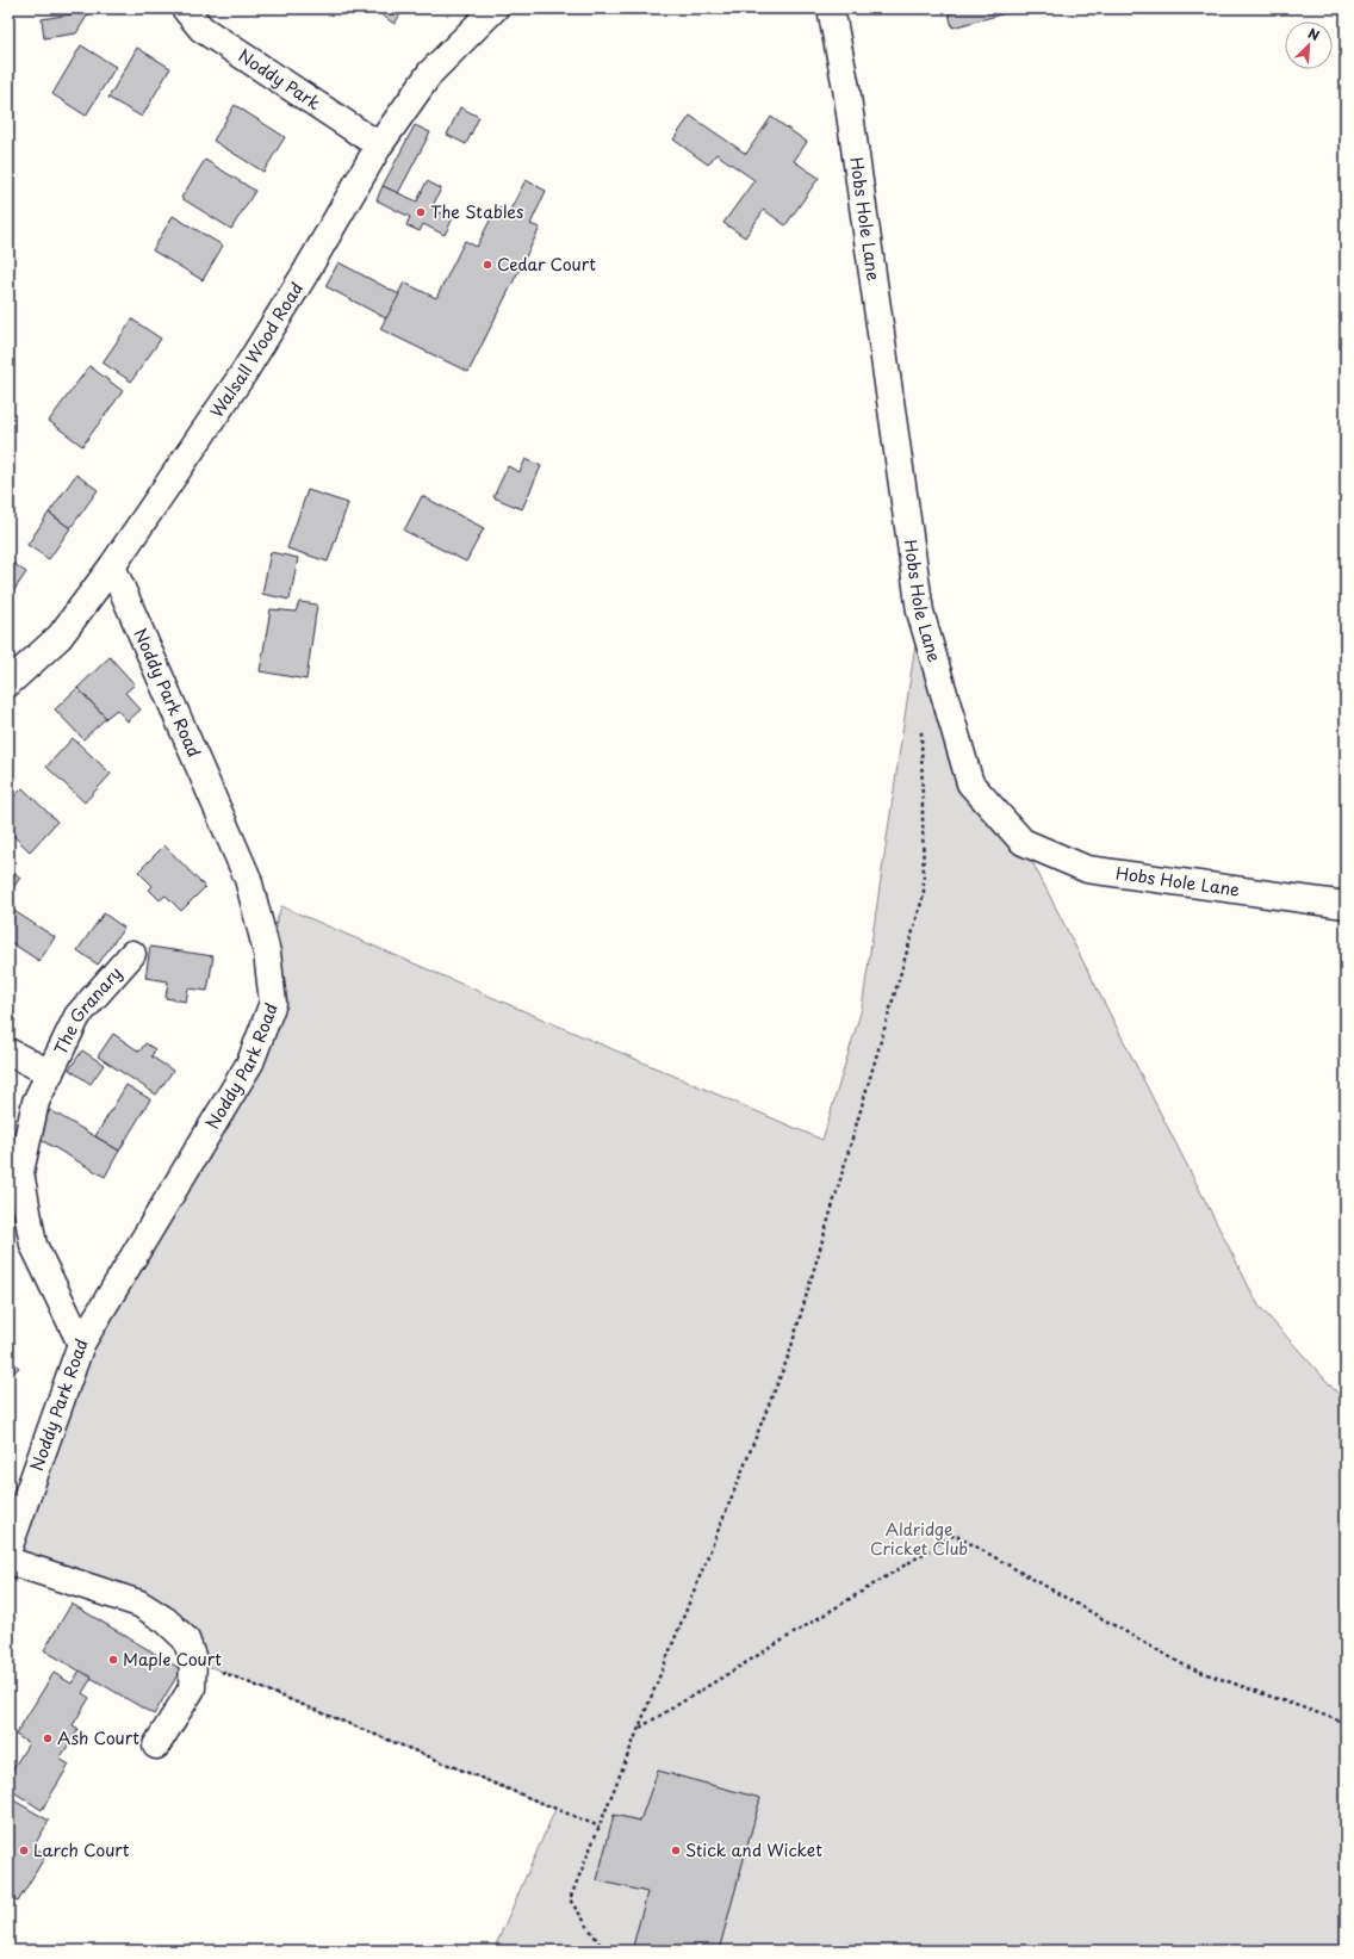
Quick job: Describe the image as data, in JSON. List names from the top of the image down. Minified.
{"streets":{"street":["Noddy Park","Hobs Hole Lane","Walsall Wood Road","Noddy Park Road","The Granary"]},"crossings":[["Noddy Park","Walsall Wood Road"],["Walsall Wood Road","Noddy Park Road"],["Noddy Park Road","The Granary"]],"parks":["Aldridge Cricket Club"],"places":["The Stables","Cedar Court","Maple Court","Ash Court","Larch Court","Stick and Wicket"],"north":"top right"}
